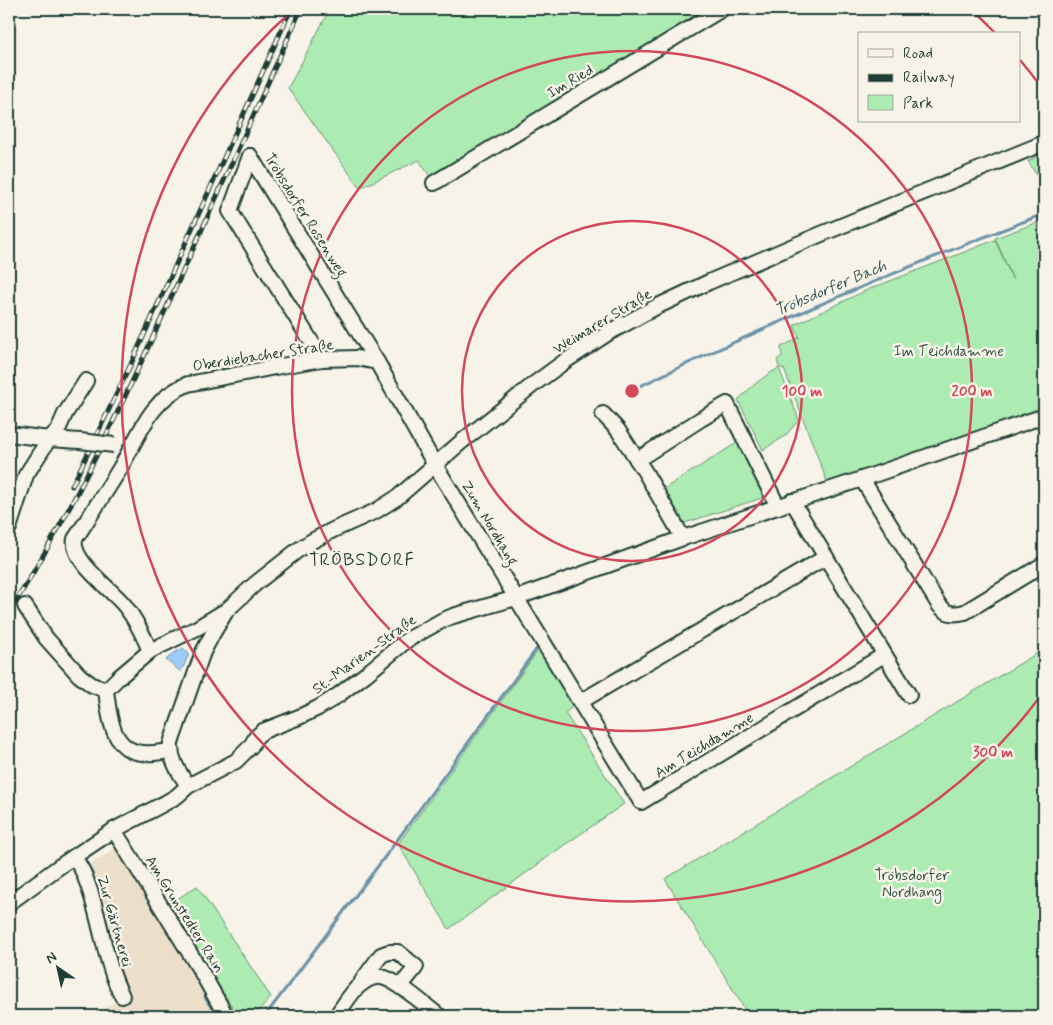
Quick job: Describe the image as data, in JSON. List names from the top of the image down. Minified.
{"streets":{"street":["Im Ried","Tröbsdorfer Rosenweg","Weimarer Straße","Oberdiebacher Straße","Zum Nordhang","St.-Marien-Straße","Am Teichdamme","Am Grunstedter Rain","Zur Gärtnerei"]},"crossings":[["Tröbsdorfer Rosenweg","Oberdiebacher Straße"],["Weimarer Straße","Oberdiebacher Straße"],["Weimarer Straße","Zum Nordhang"],["Zum Nordhang","St.-Marien-Straße"],["Zum Nordhang","Am Teichdamme"],["St.-Marien-Straße","Am Teichdamme"],["St.-Marien-Straße","Am Grunstedter Rain"],["St.-Marien-Straße","Zur Gärtnerei"]],"districts":["TRÖBSDORF"],"water":["Tröbsdorfer Bach"],"parks":["Im Teichdamme","Tröbsdorfer Nordhang"],"legend":["Road","Railway","Park"],"north":"top left","rings":["100 m","200 m","300 m"]}
